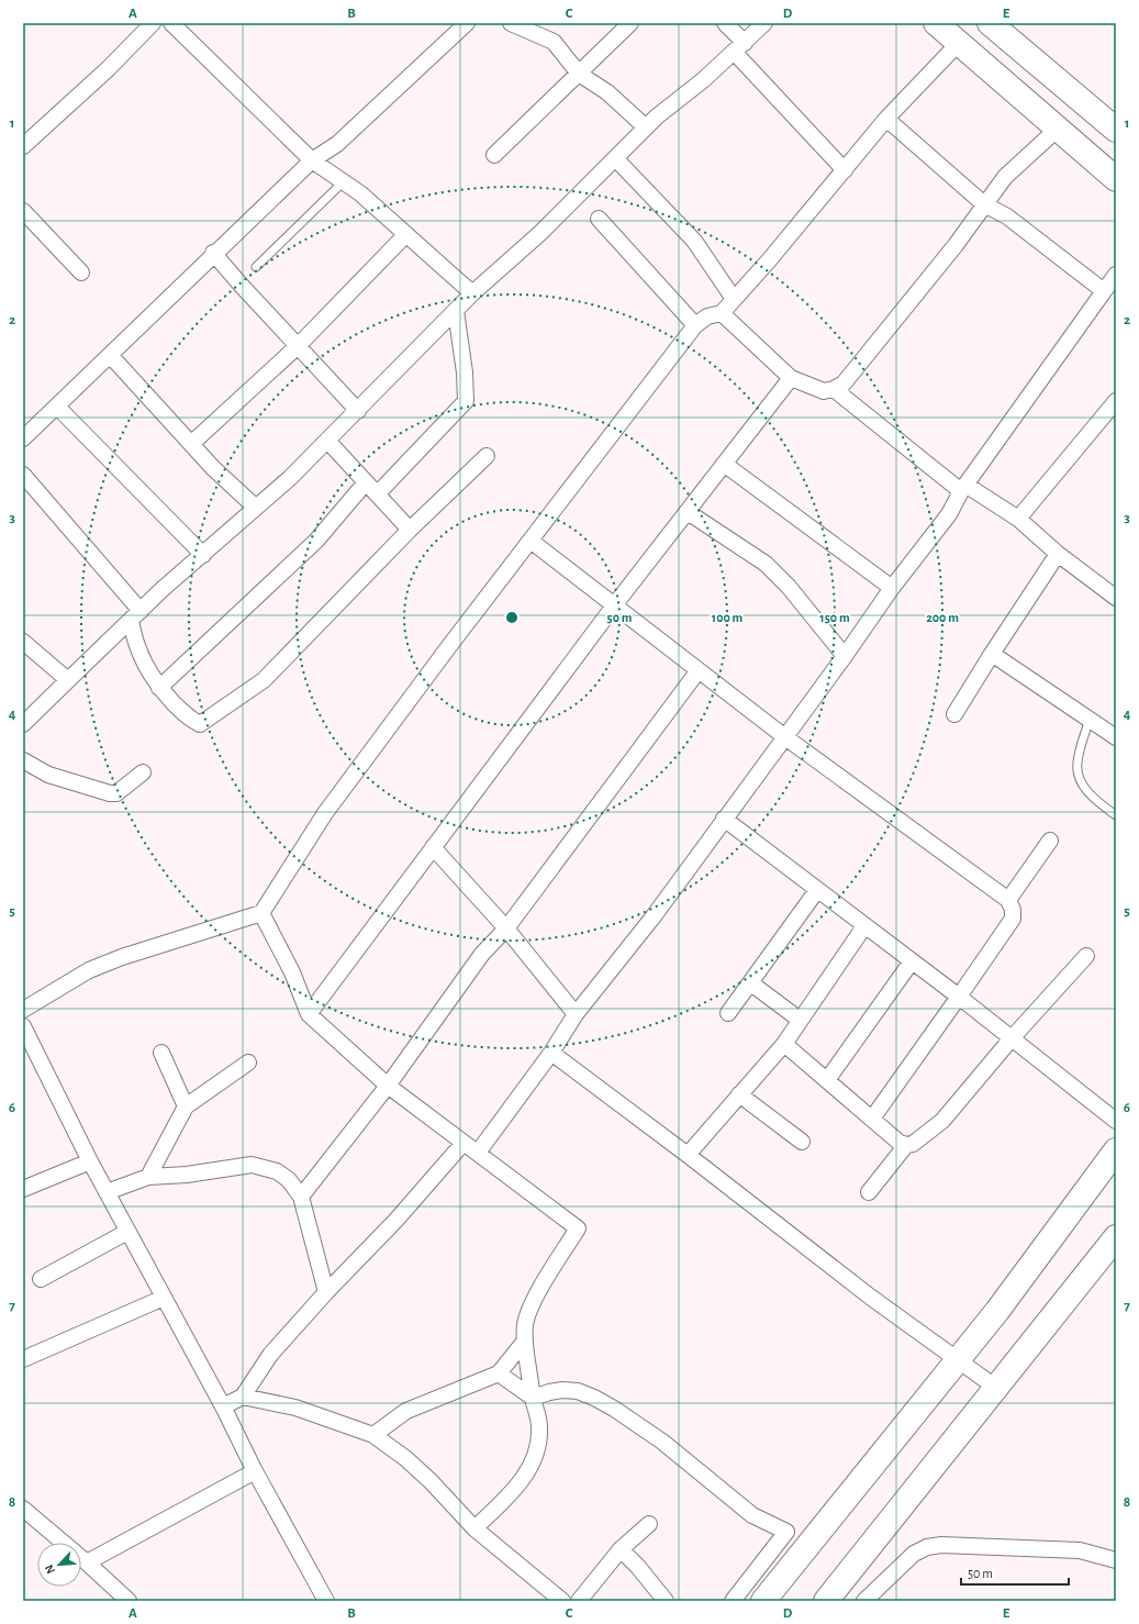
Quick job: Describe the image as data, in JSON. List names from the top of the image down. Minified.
{"scale_bar":"50 m","north":"bottom left","grid":{"columns":["A","B","C","D","E"],"rows":["1","2","3","4","5","6","7","8"]},"rings":["50 m","100 m","150 m","200 m"]}
